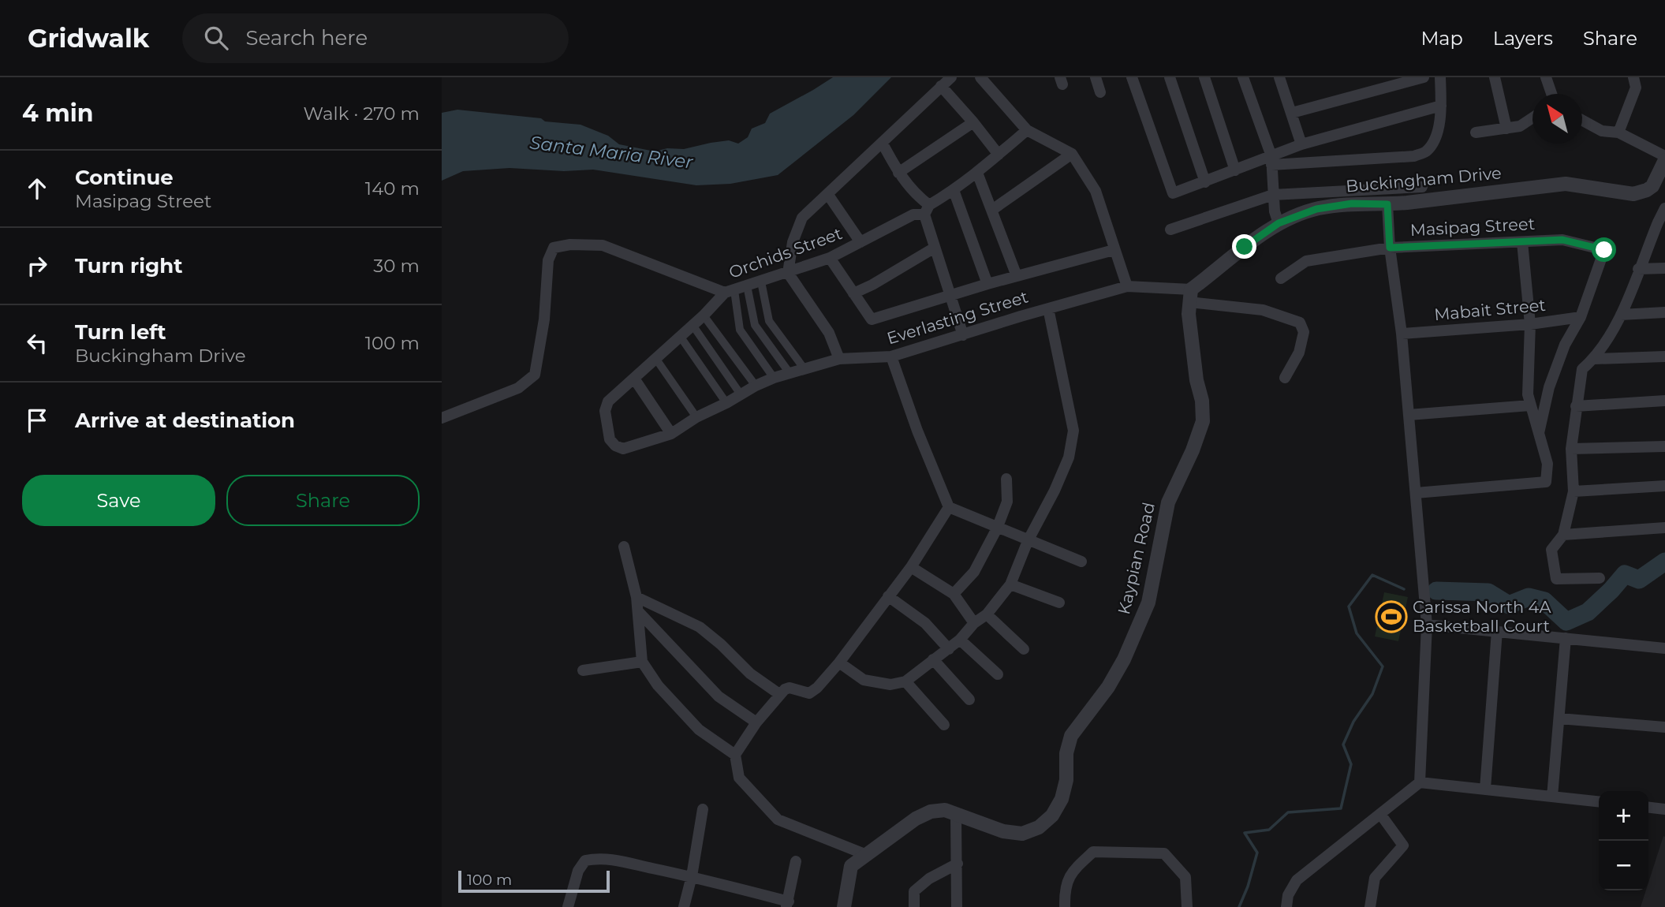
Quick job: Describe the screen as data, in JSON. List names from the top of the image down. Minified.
{"streets":{"street":["Buckingham Drive","Masipag Street","Orchids Street","Mabait Street","Everlasting Street","Kaypian Road"]},"crossings":[["Buckingham Drive","Everlasting Street"],["Buckingham Drive","Kaypian Road"],["Masipag Street","Mabait Street"],["Orchids Street","Everlasting Street"],["Everlasting Street","Kaypian Road"]],"water":["Santa Maria River"],"places":{"sports":["Carissa North 4A Basketball Court"]},"scale_bar":"100 m","north":"top left","page":{"header":"Gridwalk","search":"Search here","nav":["Map","Layers","Share"],"heading":["4 min","Walk · 270 m"],"list":[["Continue","Masipag Street","140 m"],["Turn right","30 m"],["Turn left","Buckingham Drive","100 m"],"Arrive at destination"],"buttons":["Save","Share"],"map_buttons":["+","−"],"scale":"100 m"}}
